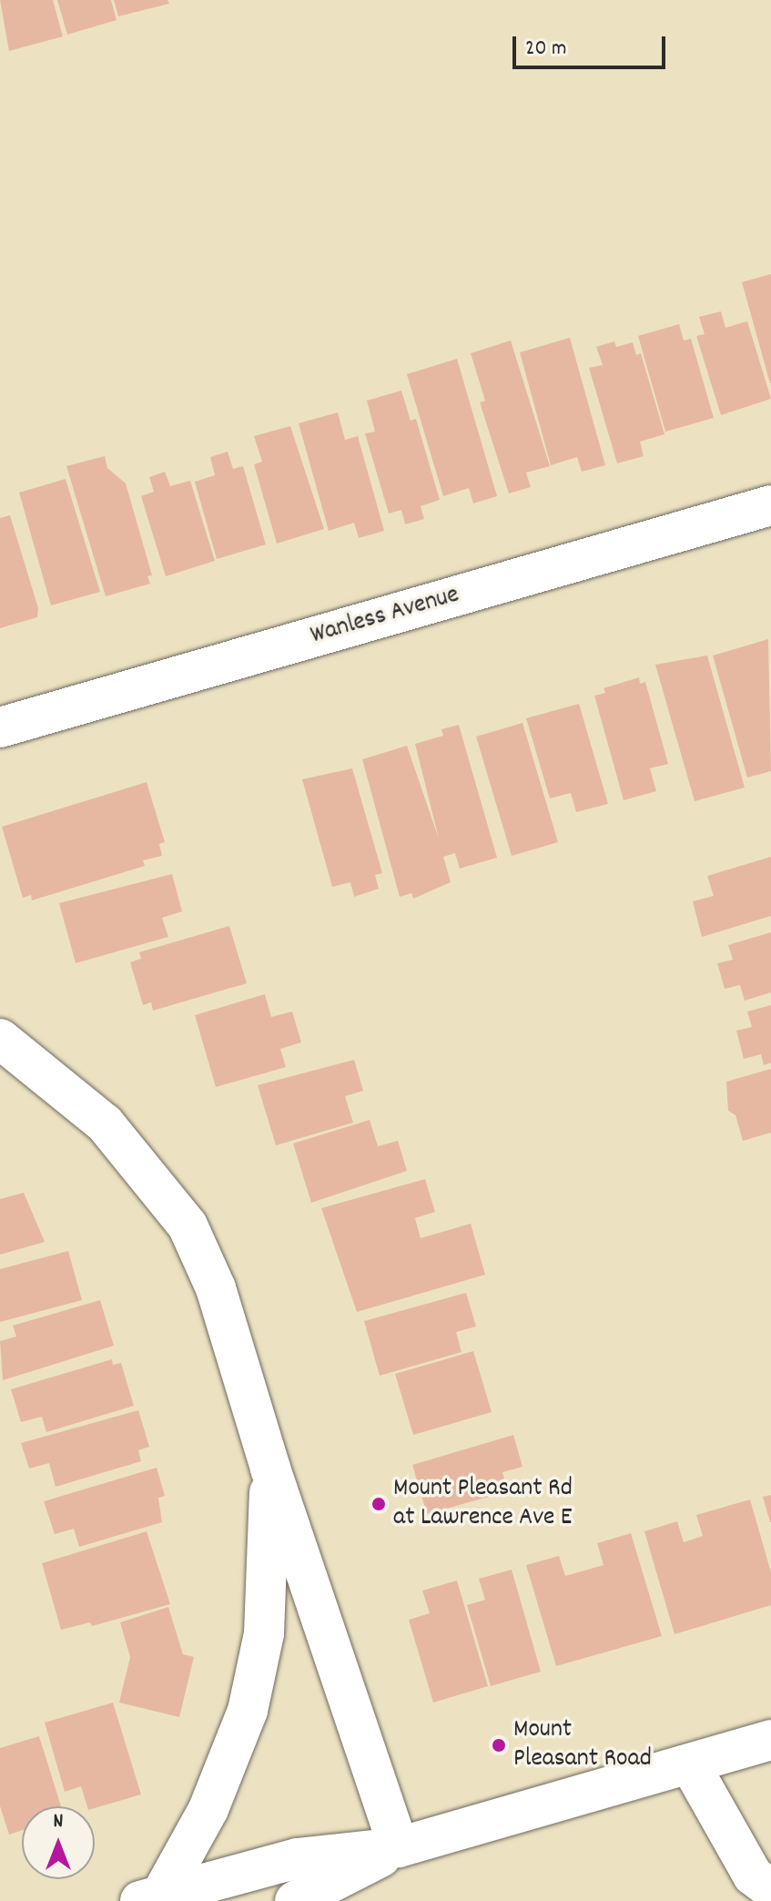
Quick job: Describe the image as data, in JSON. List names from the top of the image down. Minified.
{"streets":{"street":["Wanless Avenue"]},"places":["Mount Pleasant Rd at Lawrence Ave E","Mount Pleasant Road"],"scale_bar":"20 m","north":"top"}
